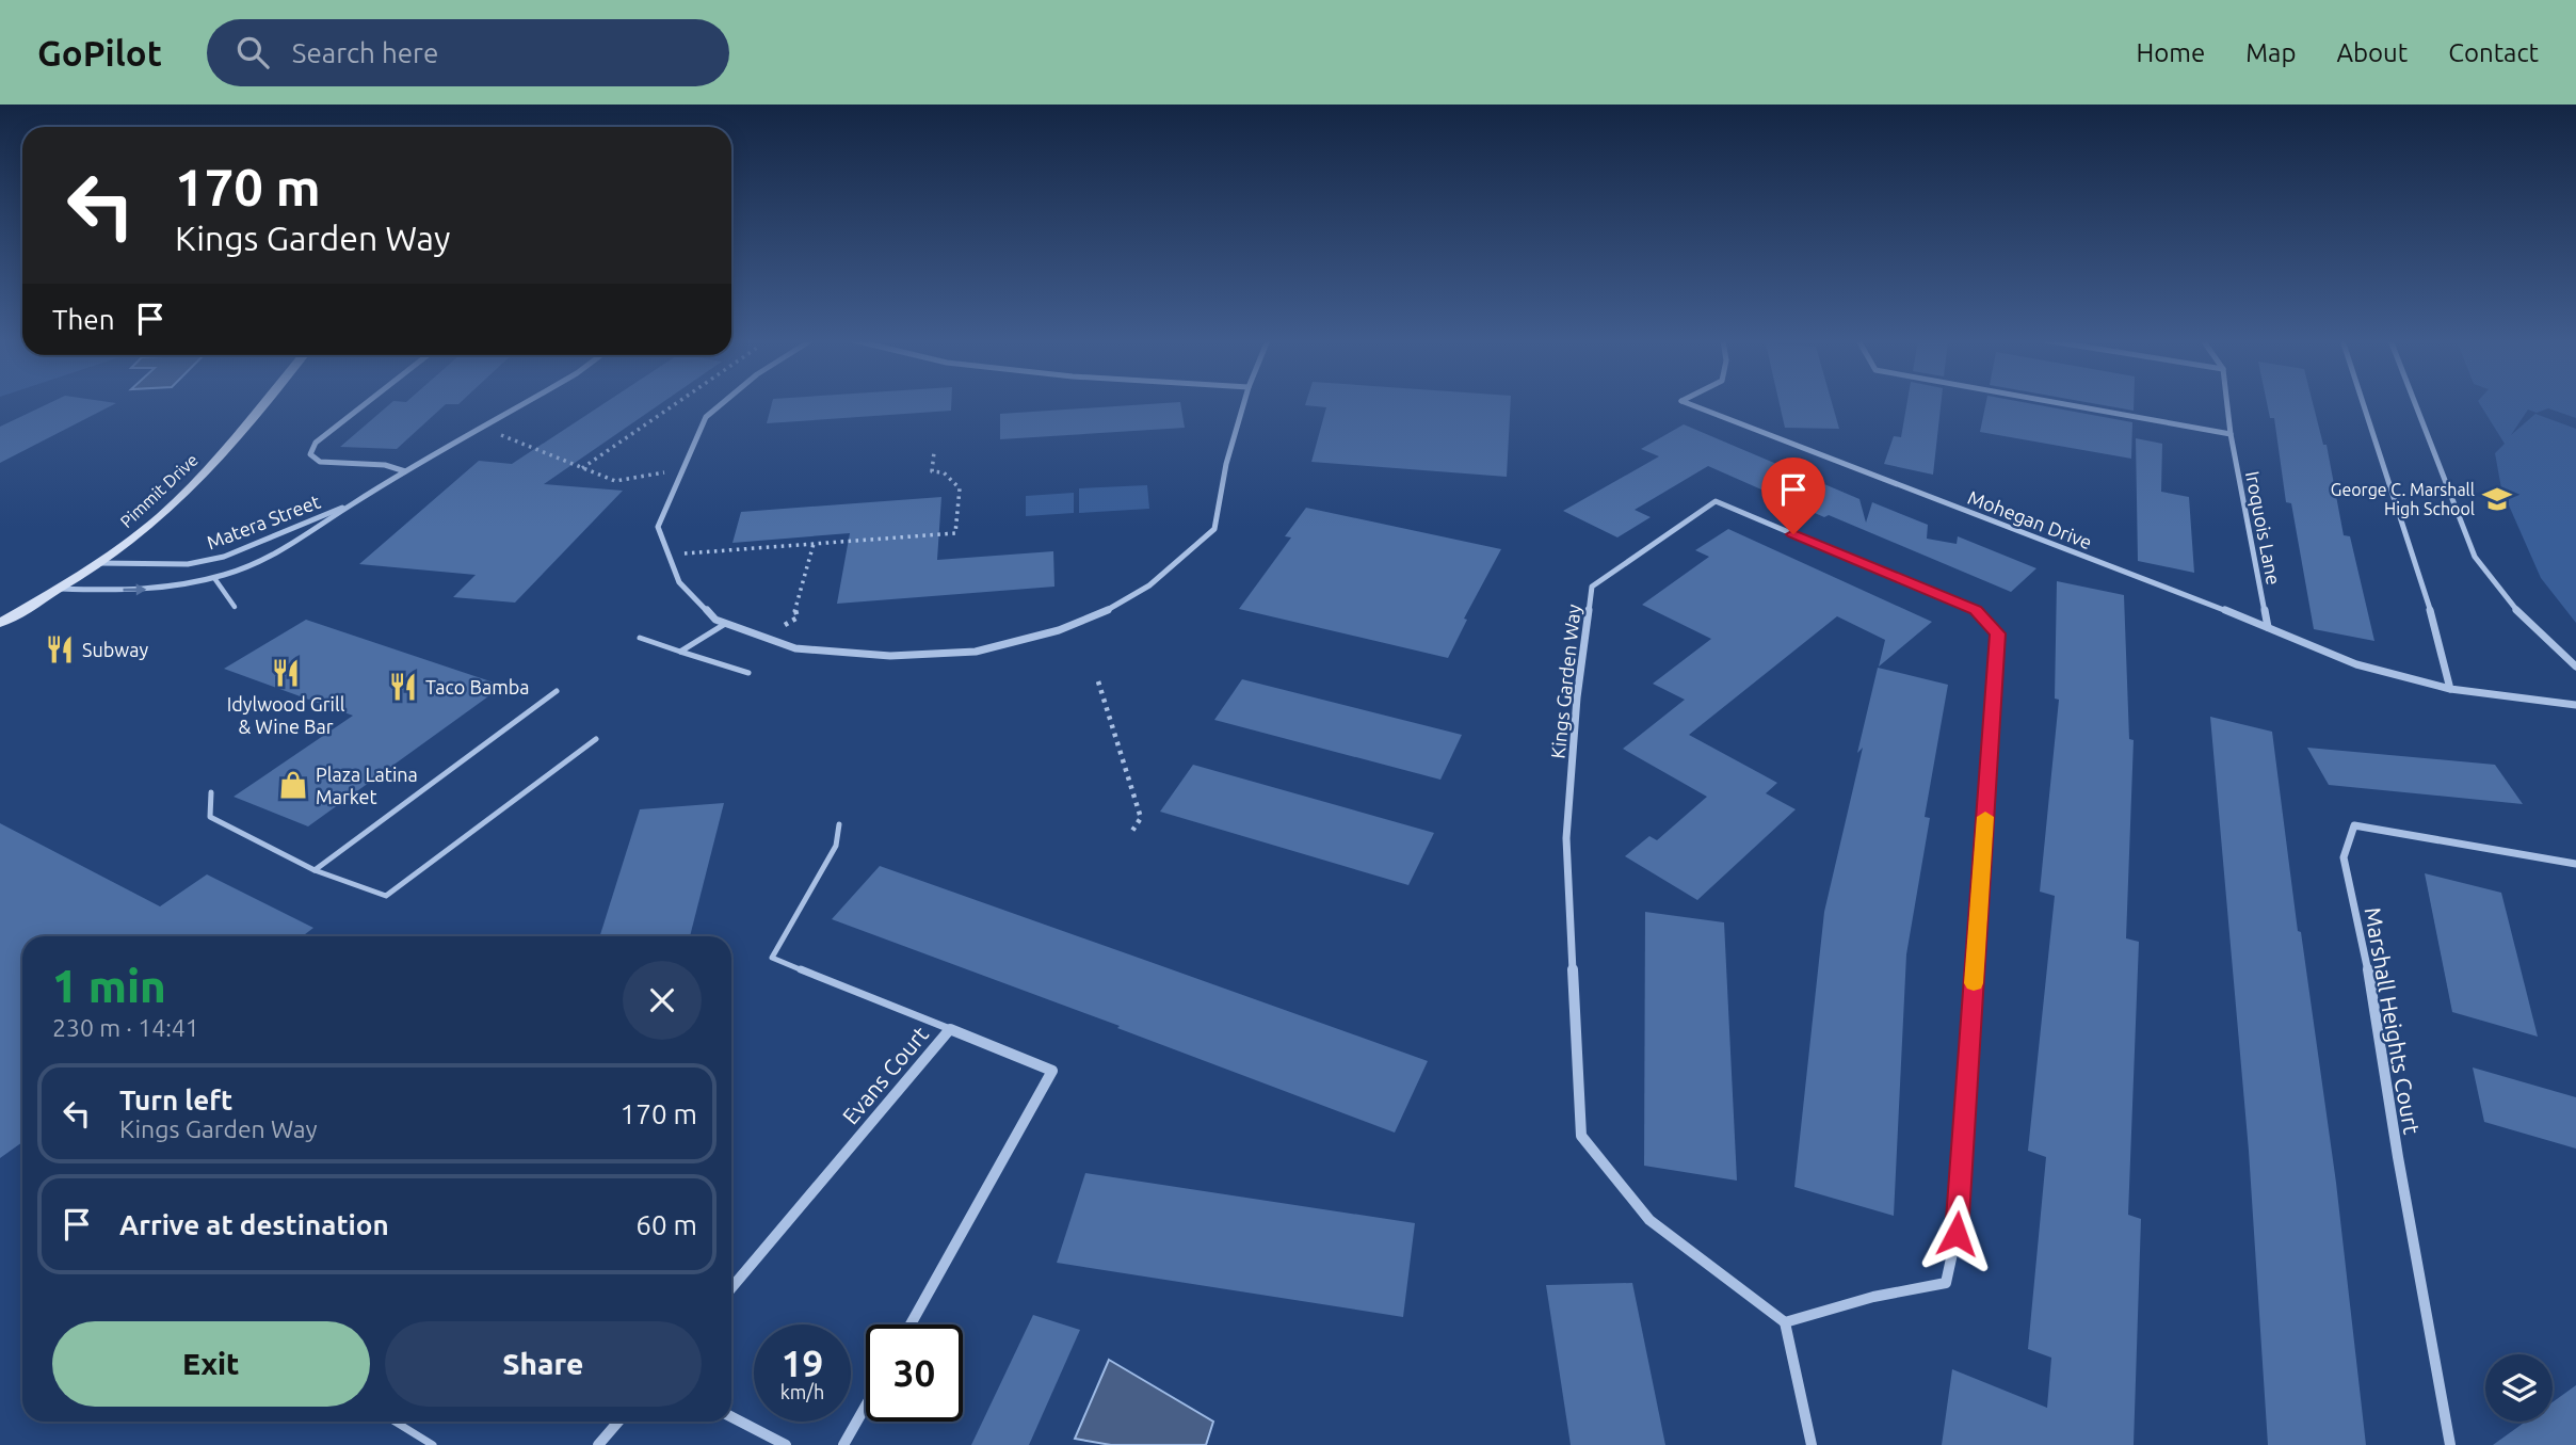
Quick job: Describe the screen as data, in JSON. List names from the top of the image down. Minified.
{"streets":{"street":["Pimmit Drive","Mohegan Drive","Matera Street","Iroquois Lane","Kings Garden Way","Marshall Heights Court","Evans Court"]},"crossings":[["Pimmit Drive","Matera Street"],["Mohegan Drive","Iroquois Lane"]],"places":{"school or university":["George C. Marshall High School"],"restaurant":["Subway","Idylwood Grill & Wine Bar","Taco Bamba"],"shop":["Plaza Latina Market"]},"page":{"header":"GoPilot","search":"Search here","nav":["Home","Map","About","Contact"],"turn":["170 m","Kings Garden Way"],"then":"Then","heading":["1 min","230 m · 14:41"],"list":[{"name":"Turn left","note":"Kings Garden Way","value":"170 m"},{"name":"Arrive at destination","value":"60 m"}],"buttons":["Exit","Share"],"speed":"19 km/h","limit":"30"}}
